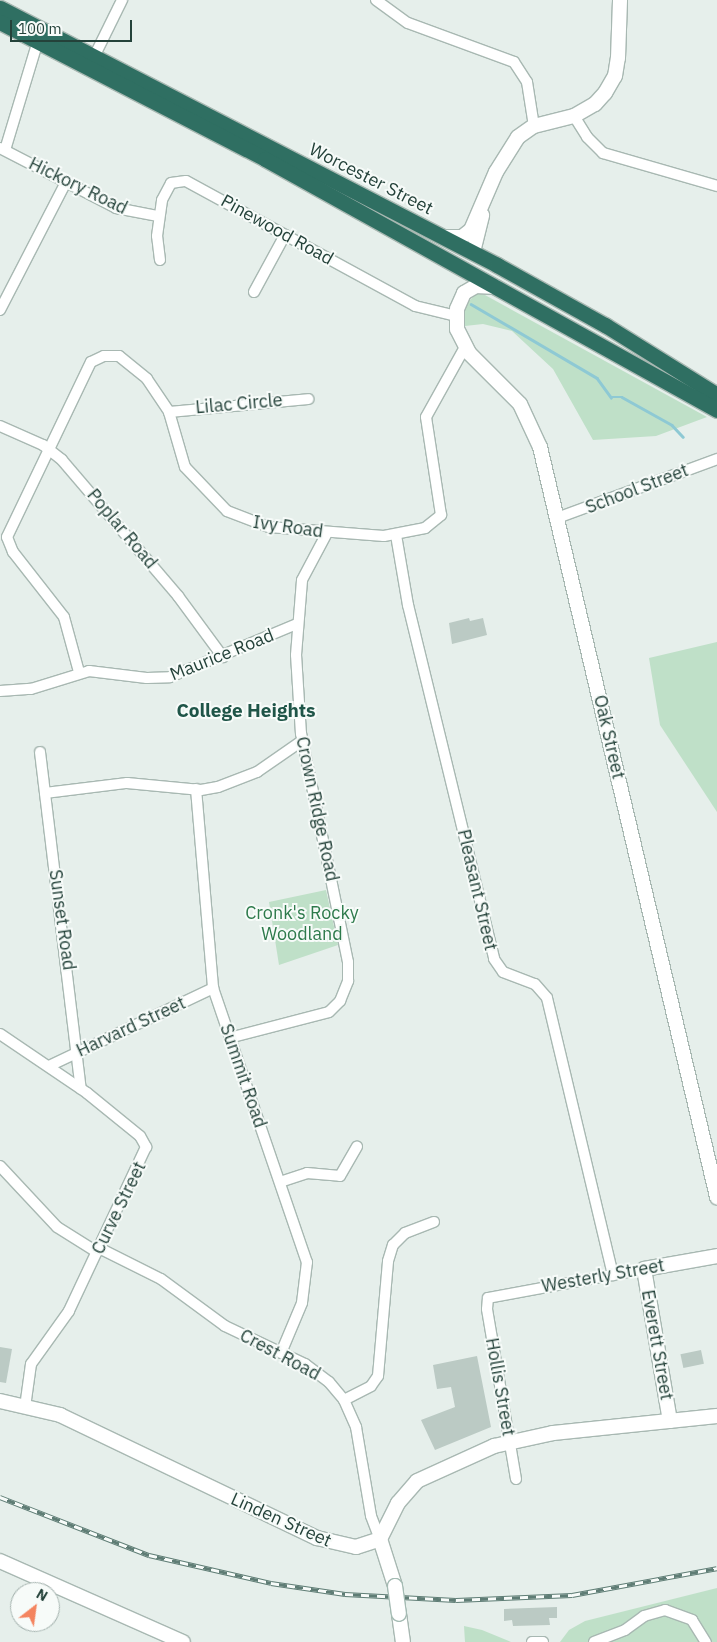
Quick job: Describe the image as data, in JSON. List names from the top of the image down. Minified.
{"streets":{"highway":["Worcester Street"],"street":["Hickory Road","Pinewood Road","Lilac Circle","School Street","Ivy Road","Poplar Road","Maurice Road","Oak Street","Crown Ridge Road","Pleasant Street","Sunset Road","Harvard Street","Summit Road","Curve Street","Westerly Street","Everett Street","Crest Road","Hollis Street","Linden Street"]},"crossings":[["Hickory Road","Pinewood Road"],["Lilac Circle","Ivy Road"],["School Street","Oak Street"],["Ivy Road","Poplar Road"],["Ivy Road","Maurice Road"],["Ivy Road","Oak Street"],["Ivy Road","Crown Ridge Road"],["Ivy Road","Pleasant Street"],["Poplar Road","Maurice Road"],["Maurice Road","Crown Ridge Road"],["Crown Ridge Road","Summit Road"],["Pleasant Street","Westerly Street"],["Sunset Road","Harvard Street"],["Sunset Road","Curve Street"],["Harvard Street","Summit Road"],["Harvard Street","Curve Street"],["Summit Road","Crest Road"],["Curve Street","Crest Road"],["Curve Street","Linden Street"],["Westerly Street","Everett Street"],["Westerly Street","Hollis Street"],["Crest Road","Linden Street"]],"districts":["College Heights"],"parks":["Cronk's Rocky Woodland"],"scale_bar":"100 m","north":"top right"}
